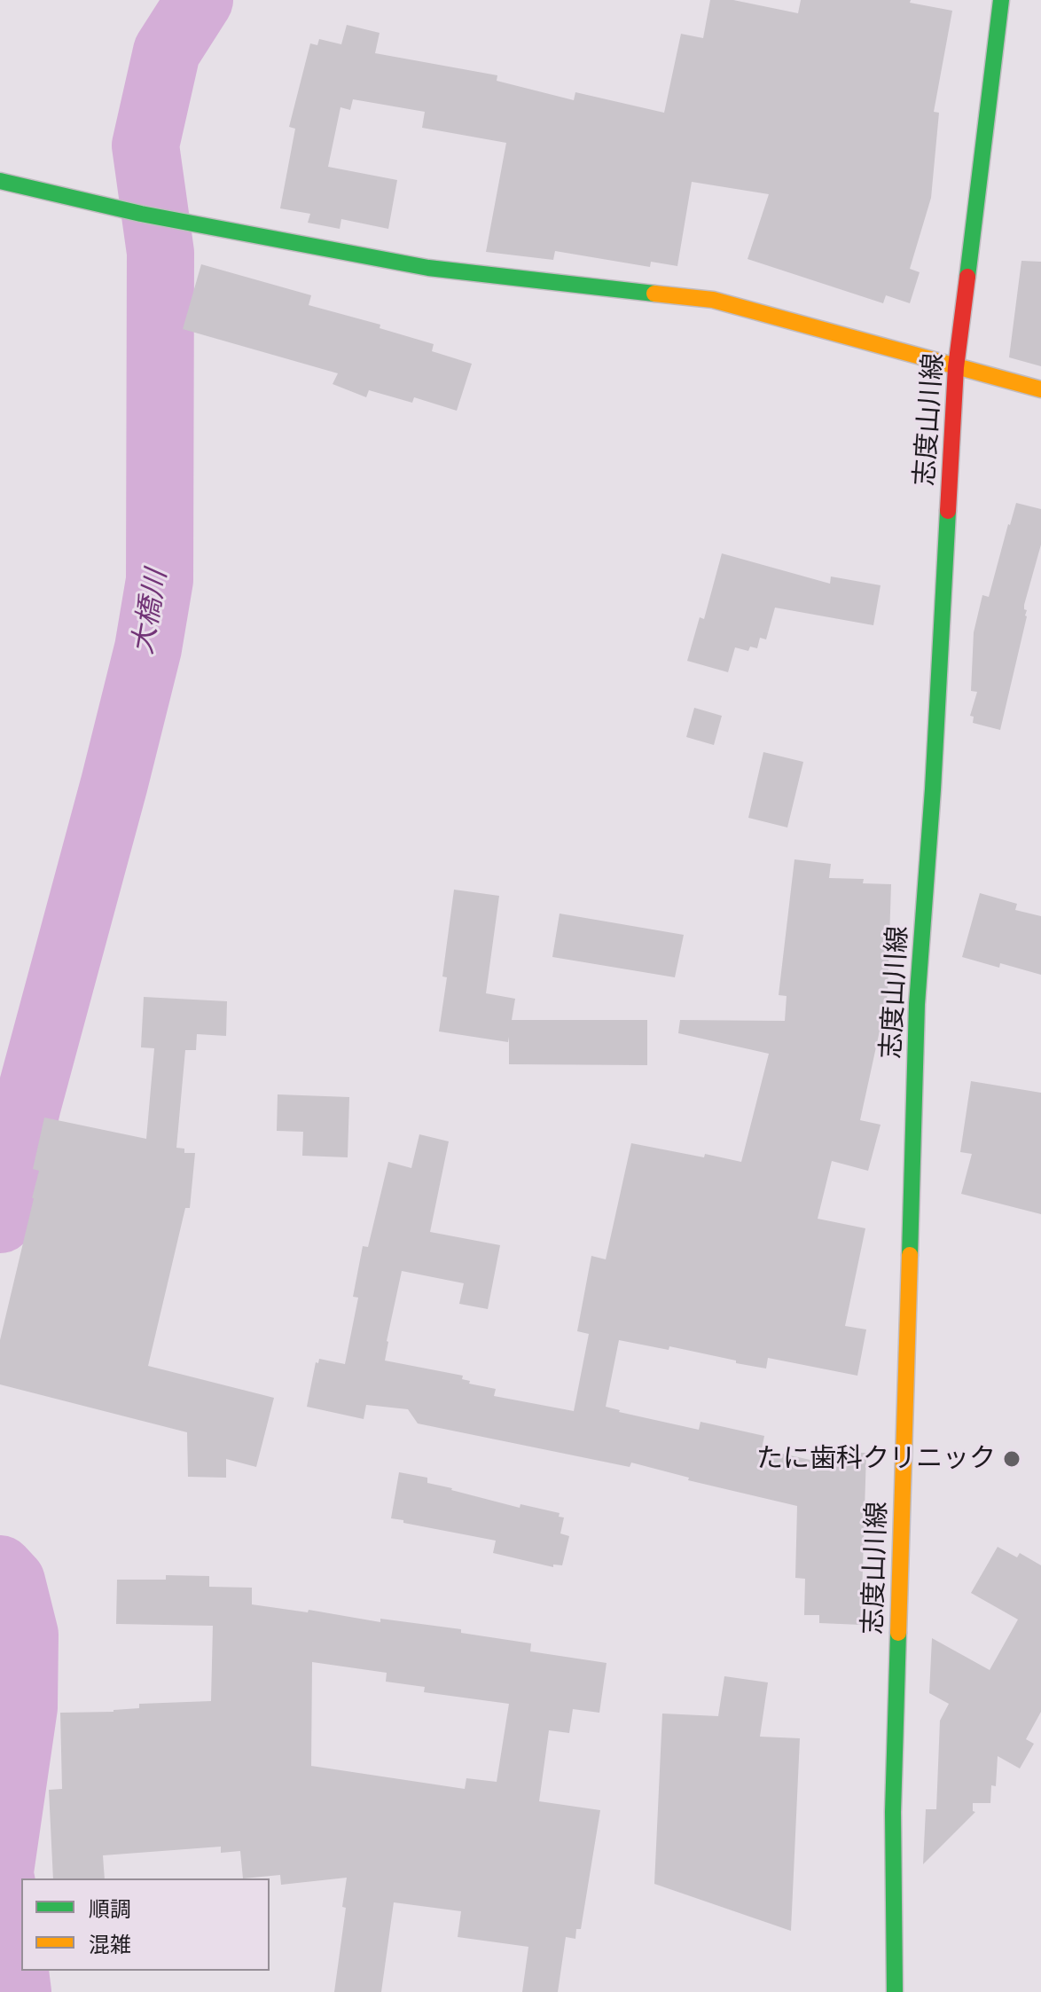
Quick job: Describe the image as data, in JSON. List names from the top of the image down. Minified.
{"streets":{"main road":["志度山川線"]},"water":["大橋川"],"places":["たに歯科クリニック"],"legend":["順調","混雑"]}
